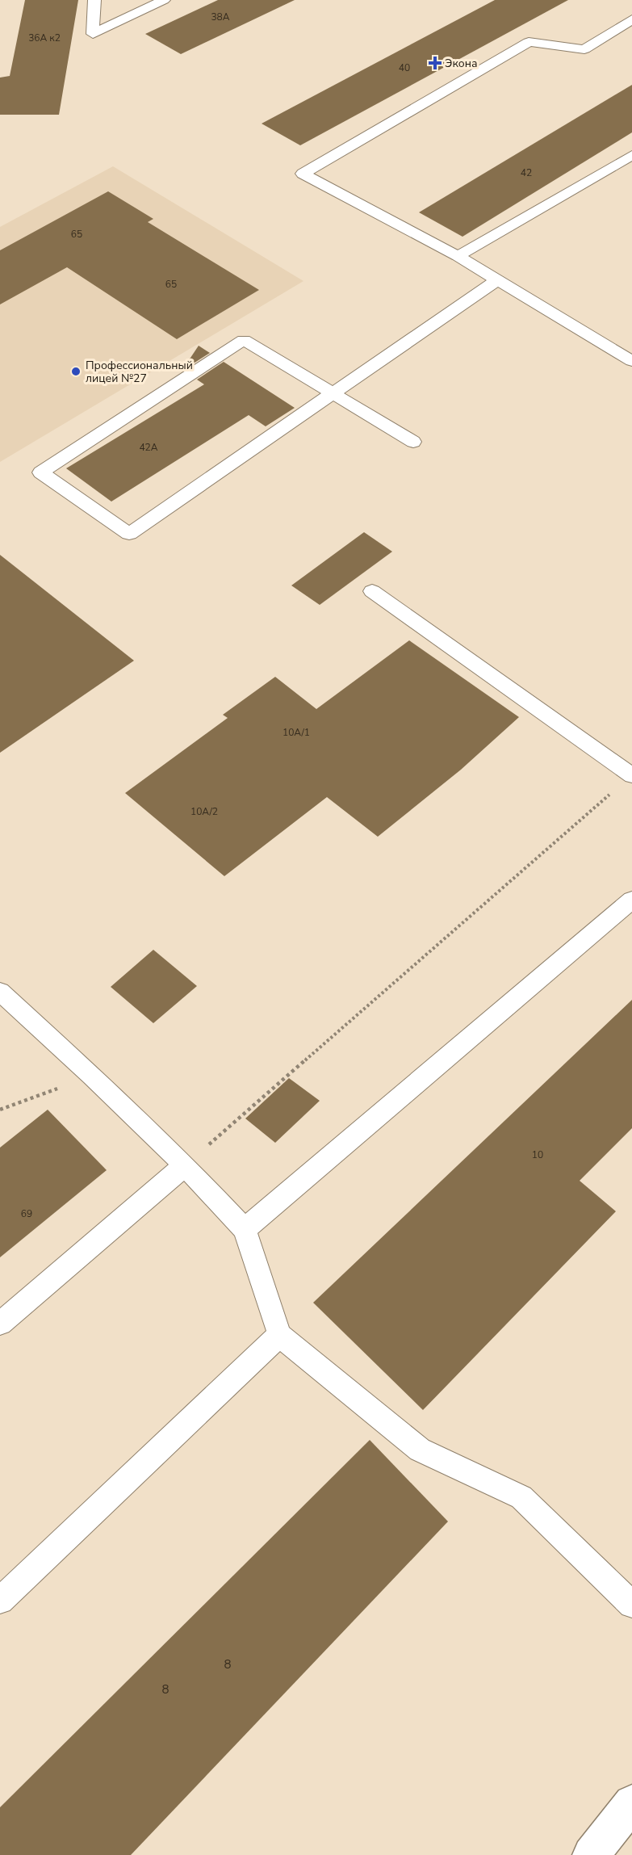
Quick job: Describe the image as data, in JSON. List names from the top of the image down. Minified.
{"places":{"health":["Экона"],"other":["Профессиональный лицей №27"]},"house_numbers":["38А","36А к2","40","42","65","65","42А","10А/1","10А/2","10","69","8","8"]}
